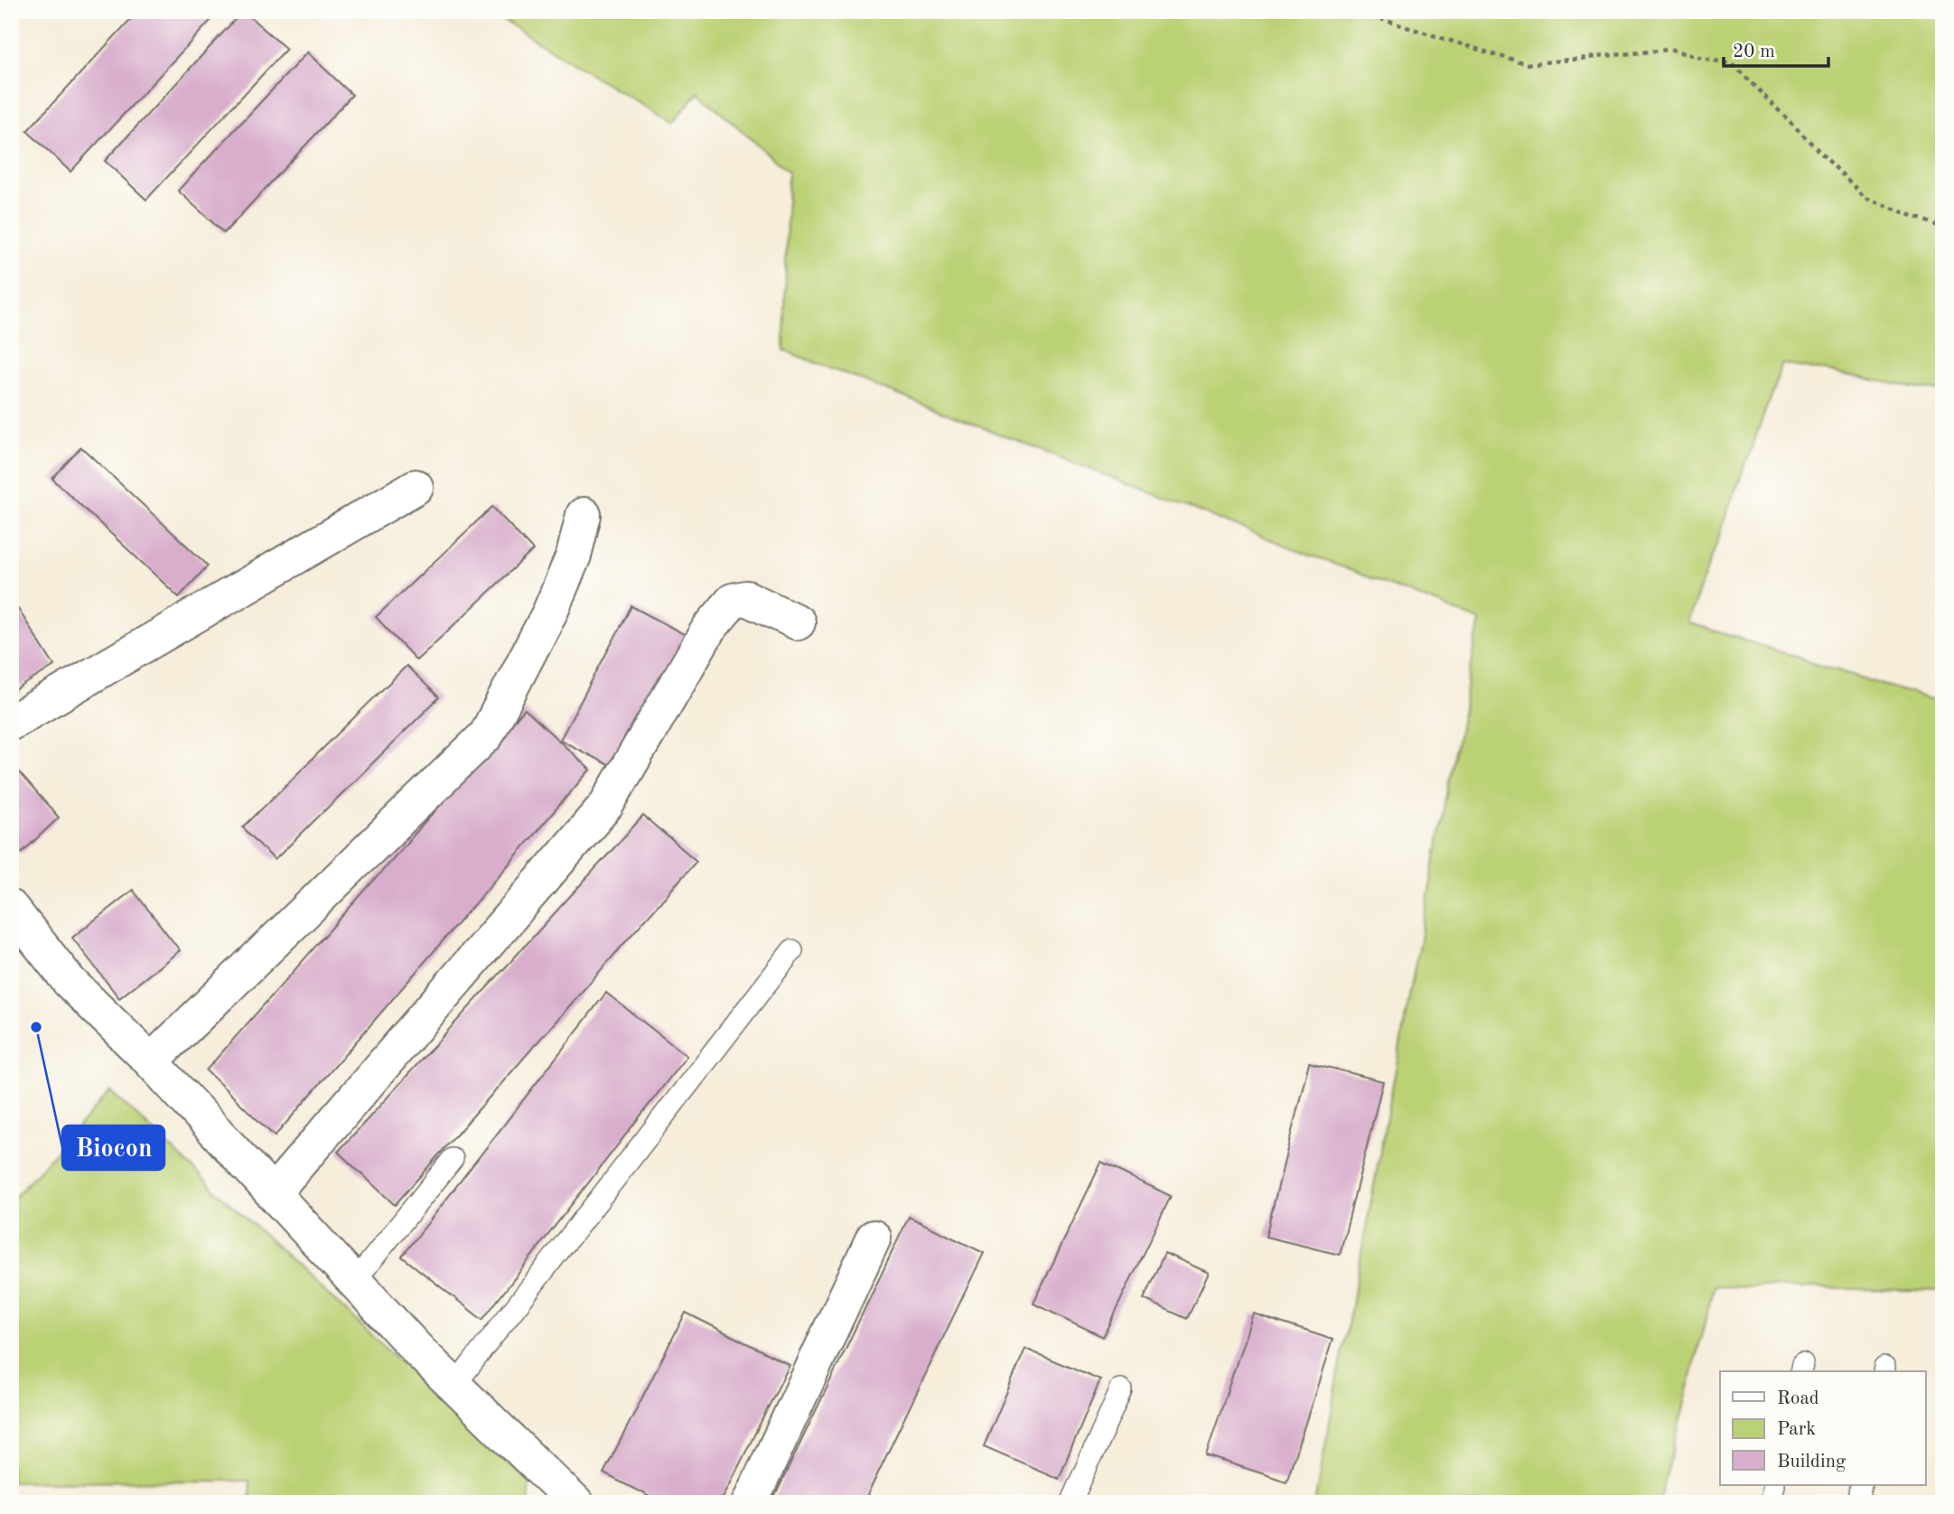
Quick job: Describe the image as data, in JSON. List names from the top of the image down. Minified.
{"places":["Biocon"],"legend":["Road","Park","Building"],"scale_bar":"20 m"}
